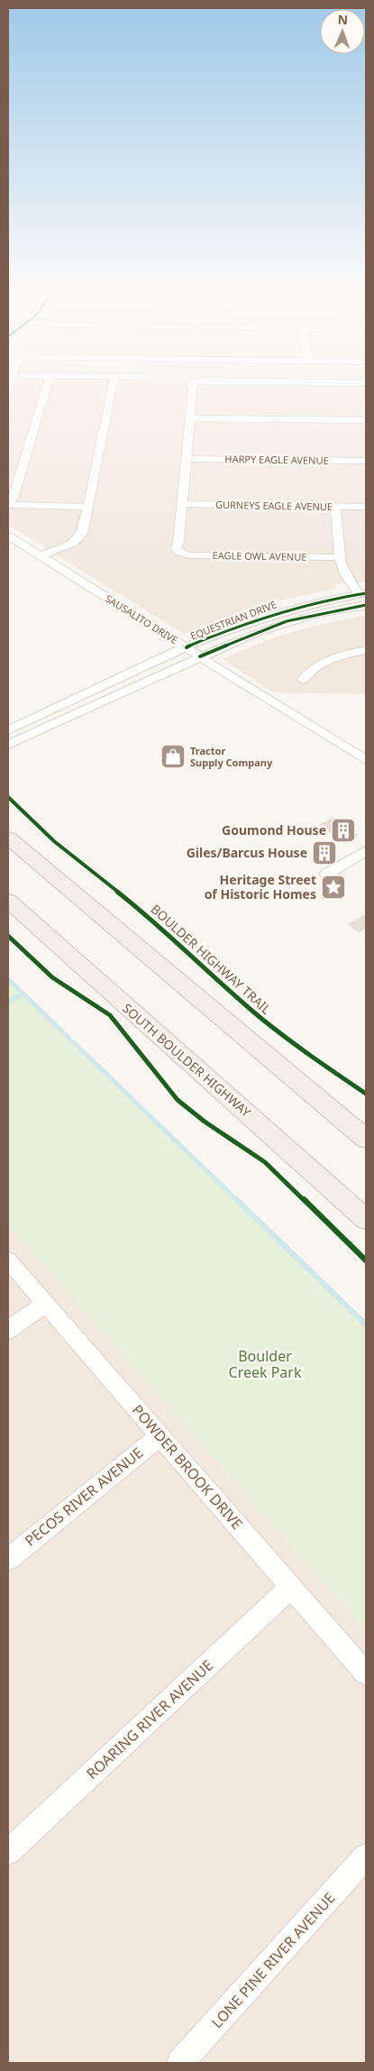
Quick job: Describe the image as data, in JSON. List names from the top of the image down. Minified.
{"streets":{"main road":["SOUTH BOULDER HIGHWAY"],"street":["HARPY EAGLE AVENUE","GURNEYS EAGLE AVENUE","EAGLE OWL AVENUE","SAUSALITO DRIVE","EQUESTRIAN DRIVE","POWDER BROOK DRIVE","PECOS RIVER AVENUE","ROARING RIVER AVENUE","LONE PINE RIVER AVENUE"],"cycle path":["BOULDER HIGHWAY TRAIL"]},"crossings":[["GURNEYS EAGLE AVENUE","EAGLE OWL AVENUE"],["SAUSALITO DRIVE","EQUESTRIAN DRIVE"],["POWDER BROOK DRIVE","PECOS RIVER AVENUE"],["POWDER BROOK DRIVE","ROARING RIVER AVENUE"]],"parks":["Boulder Creek Park"],"places":{"shop":["Tractor Supply Company"],"building":["Goumond House","Giles/Barcus House"],"place":["Heritage Street of Historic Homes"]},"north":"top"}
